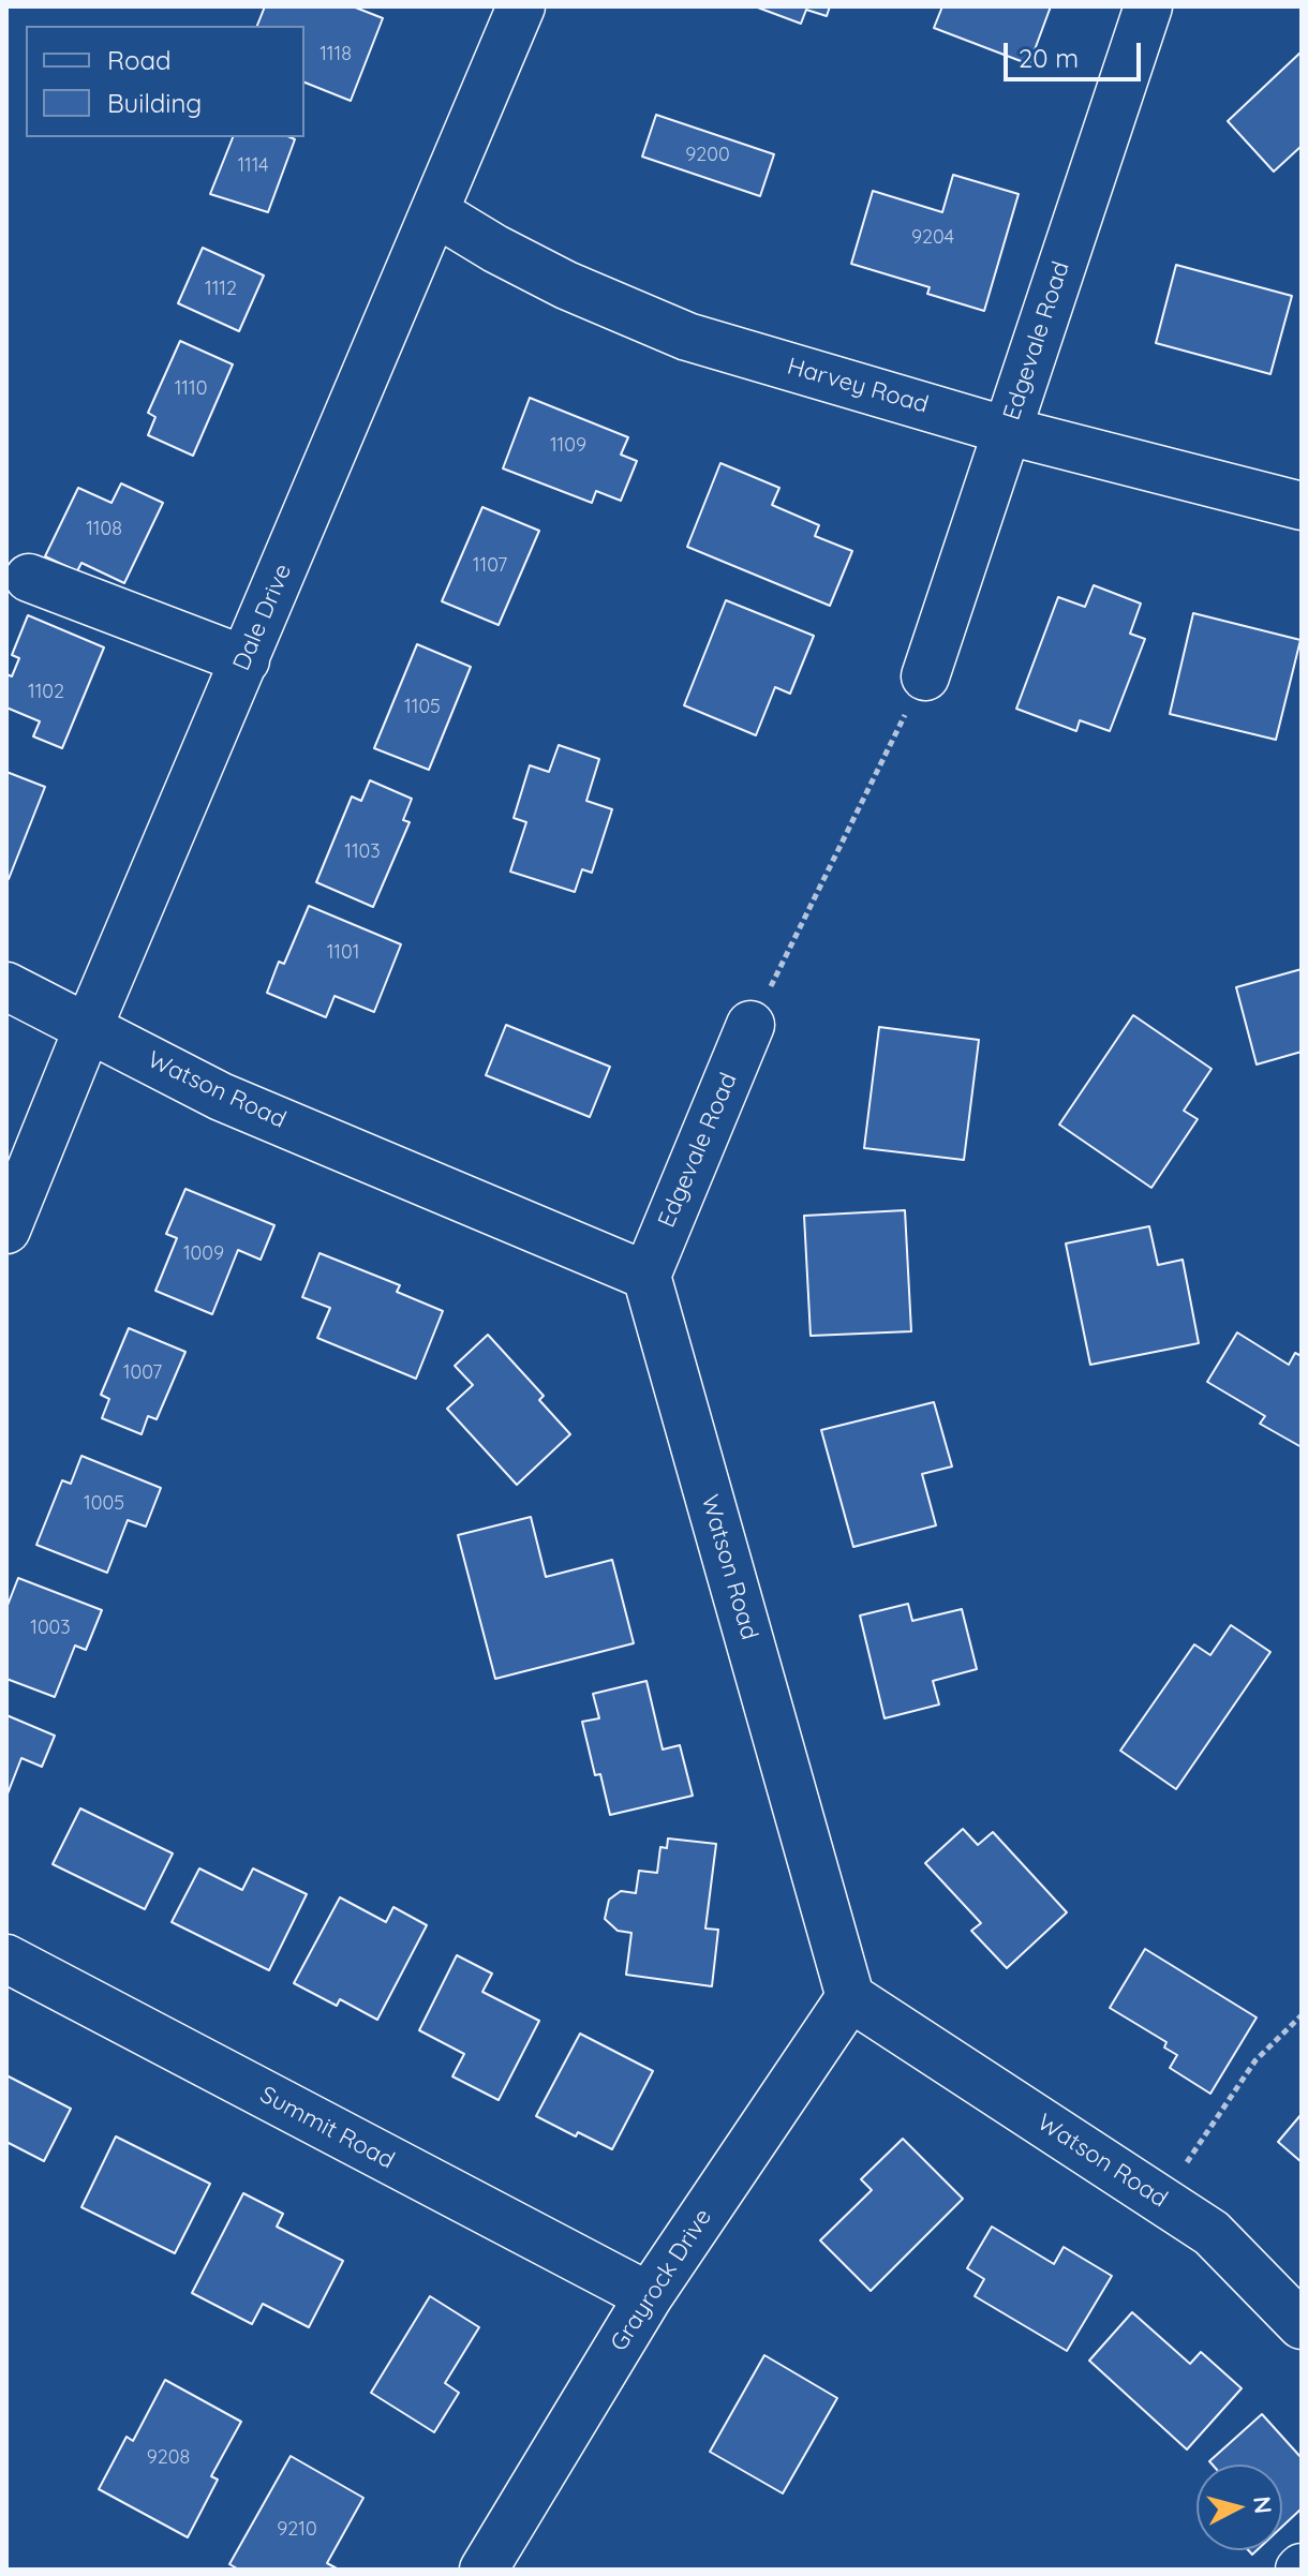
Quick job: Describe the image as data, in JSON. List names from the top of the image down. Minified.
{"streets":{"street":["Edgevale Road","Harvey Road","Dale Drive","Watson Road","Summit Road","Grayrock Drive"]},"crossings":[["Edgevale Road","Harvey Road"],["Edgevale Road","Watson Road"],["Harvey Road","Dale Drive"],["Dale Drive","Watson Road"],["Watson Road","Grayrock Drive"],["Summit Road","Grayrock Drive"]],"house_numbers":["1118","9200","1114","9204","1112","1110","1109","1108","1107","1102","1105","1103","1101","1009","1007","1005","1003","9208","9210"],"legend":["Road","Building"],"scale_bar":"20 m","north":"right"}
